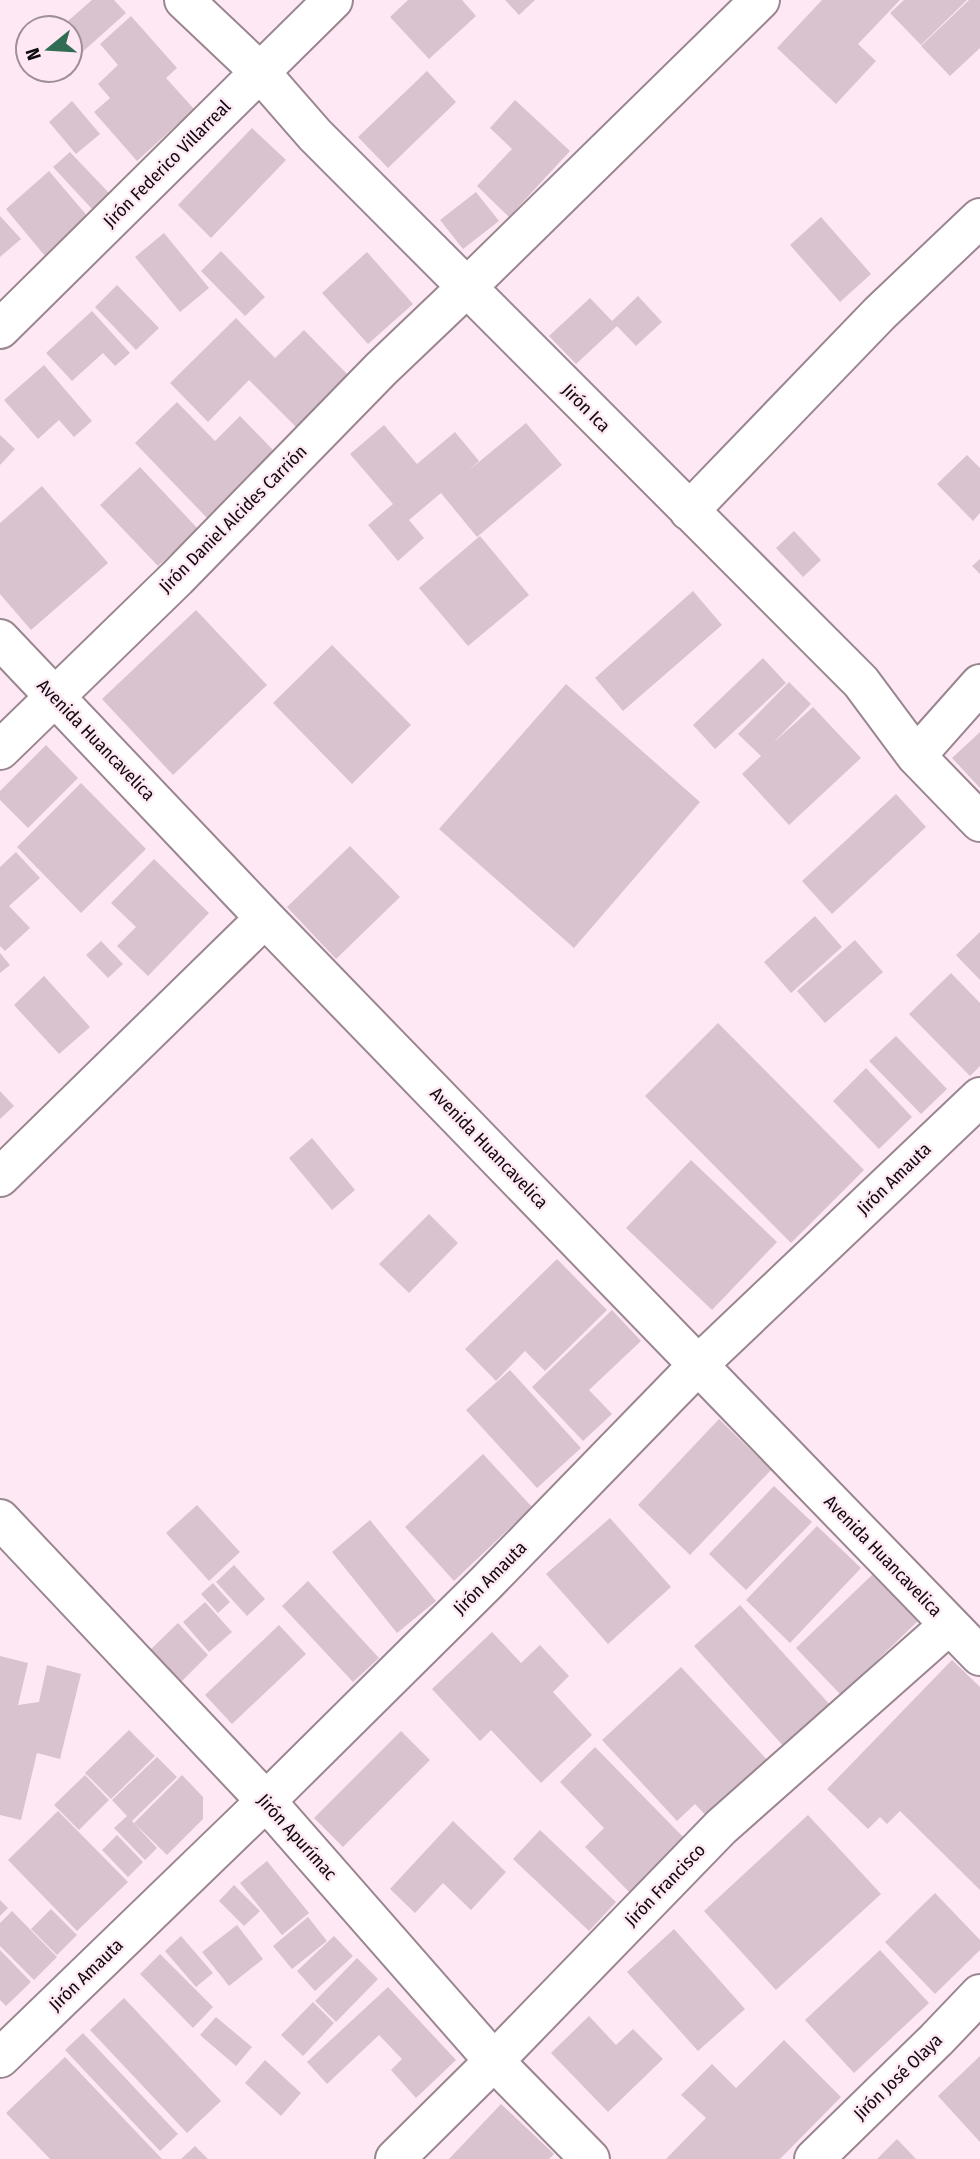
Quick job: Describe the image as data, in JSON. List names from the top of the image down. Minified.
{"streets":{"street":["Jirón Federico Villarreal","Jirón Ica","Jirón Daniel Alcides Carrión","Avenida Huancavelica","Jirón Amauta","Jirón Apurímac","Jirón Francisco","Jirón José Olaya"]},"crossings":[["Jirón Federico Villarreal","Jirón Ica"],["Jirón Ica","Jirón Daniel Alcides Carrión"],["Jirón Daniel Alcides Carrión","Avenida Huancavelica"],["Avenida Huancavelica","Jirón Amauta"],["Avenida Huancavelica","Jirón Francisco"],["Jirón Amauta","Jirón Apurímac"],["Jirón Apurímac","Jirón Francisco"]],"north":"left"}
